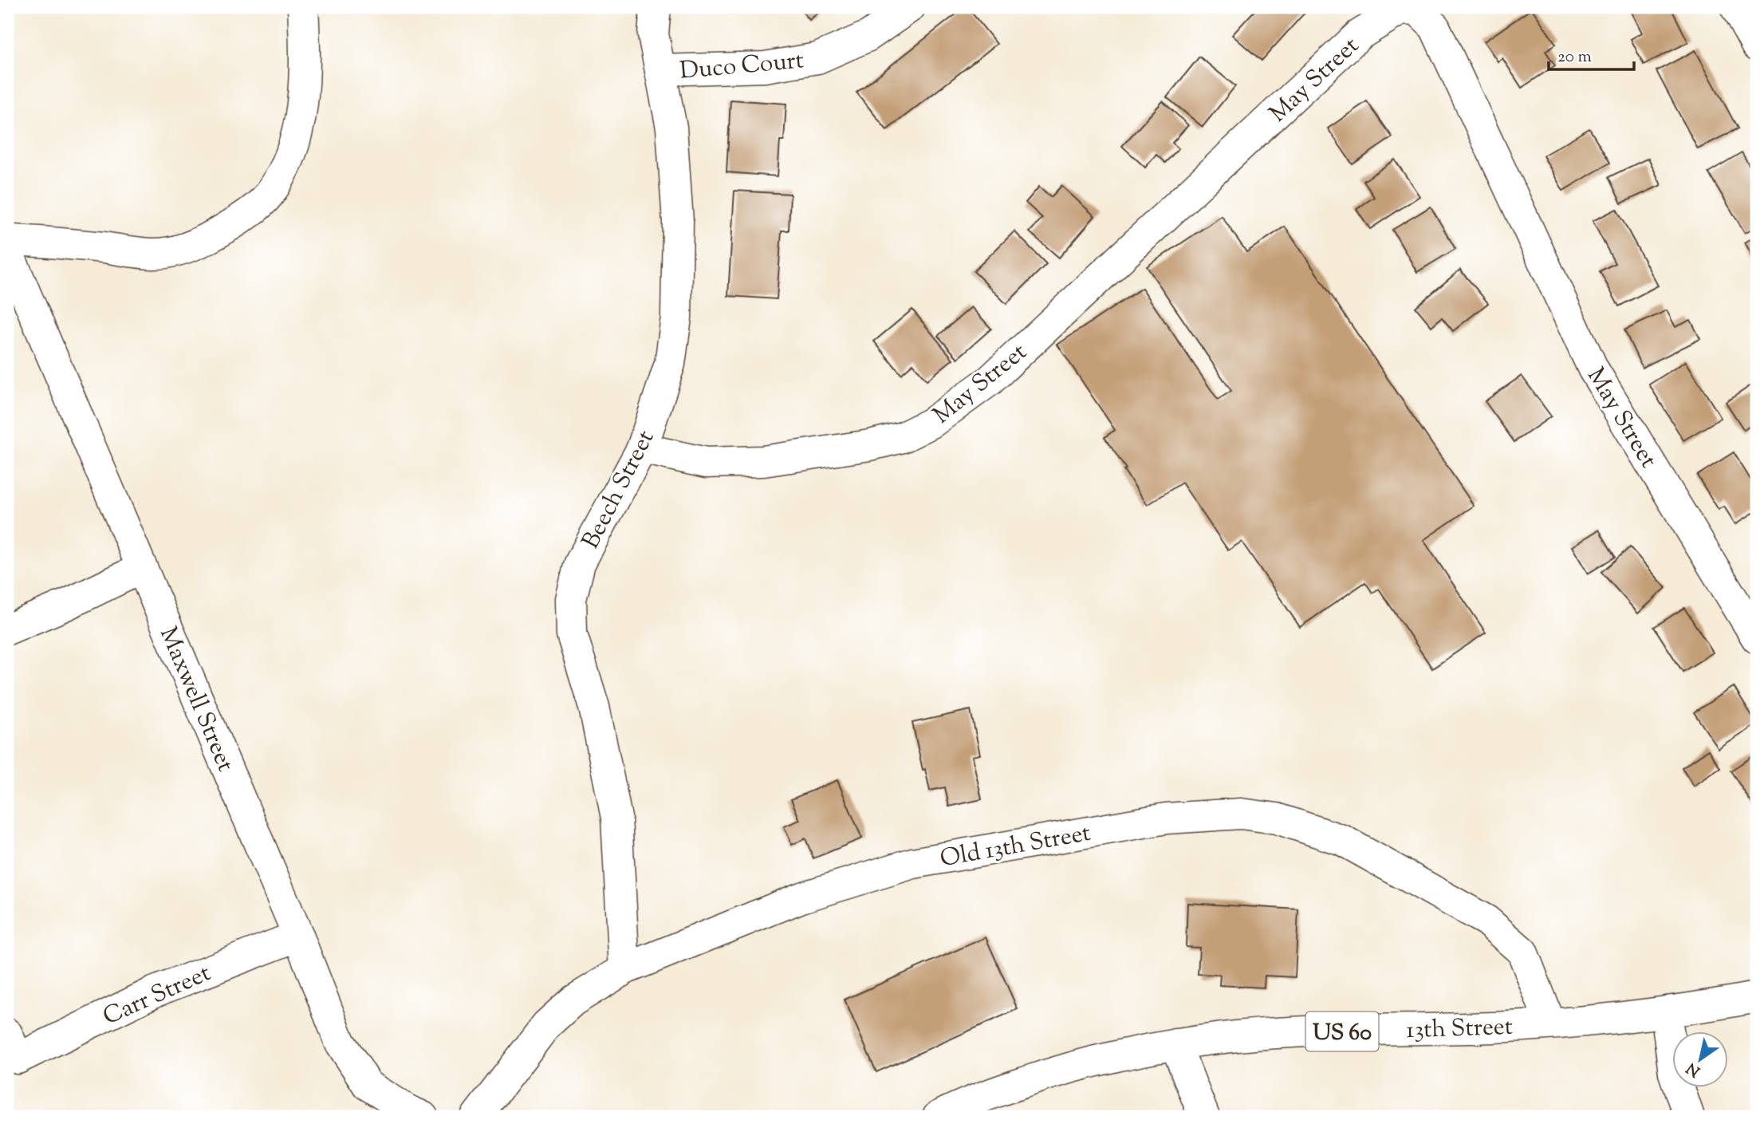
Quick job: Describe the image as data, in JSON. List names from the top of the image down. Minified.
{"streets":{"street":["Duco Court","May Street","Beech Street","Maxwell Street","Old 13th Street","Carr Street","13th Street","US 60"]},"crossings":[["Duco Court","Beech Street"],["May Street","Beech Street"],["Beech Street","Old 13th Street"],["Maxwell Street","Carr Street"],["Old 13th Street","13th Street"]],"scale_bar":"20 m","north":"bottom left"}
